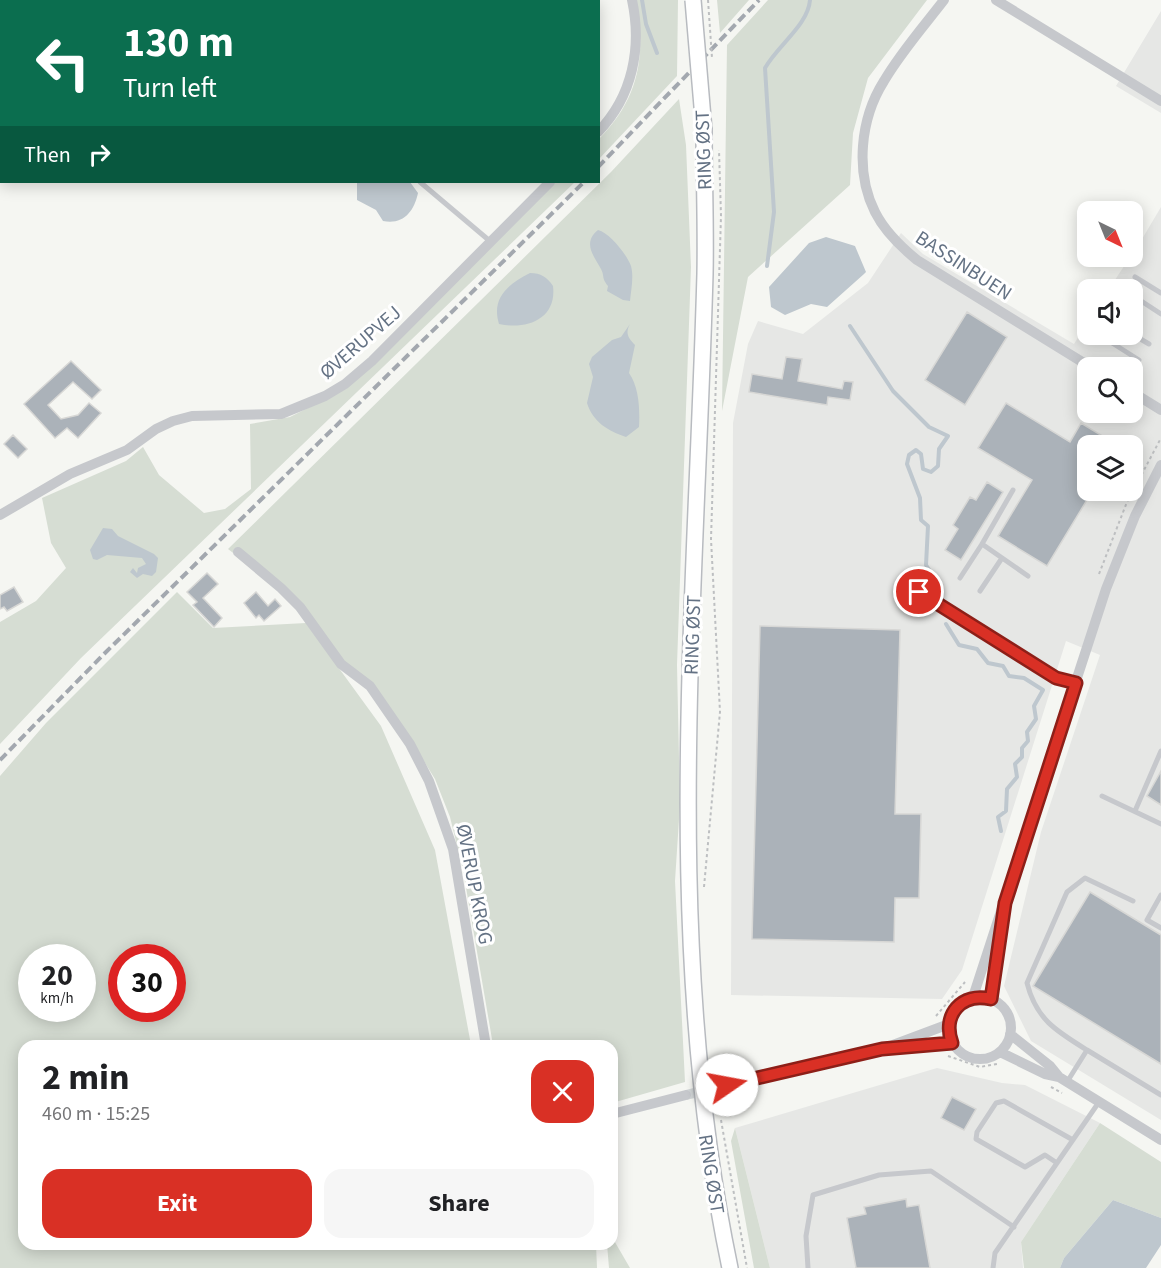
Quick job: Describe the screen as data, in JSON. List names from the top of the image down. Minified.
{"streets":{"main road":["RING ØST"],"street":["BASSINBUEN","ØVERUPVEJ","ØVERUP KROG"]},"north":"bottom right","page":{"turn":["130 m","Turn left"],"then":"Then","speed":"20 km/h","limit":"30","heading":["2 min","460 m · 15:25"],"buttons":["Exit","Share"]}}
